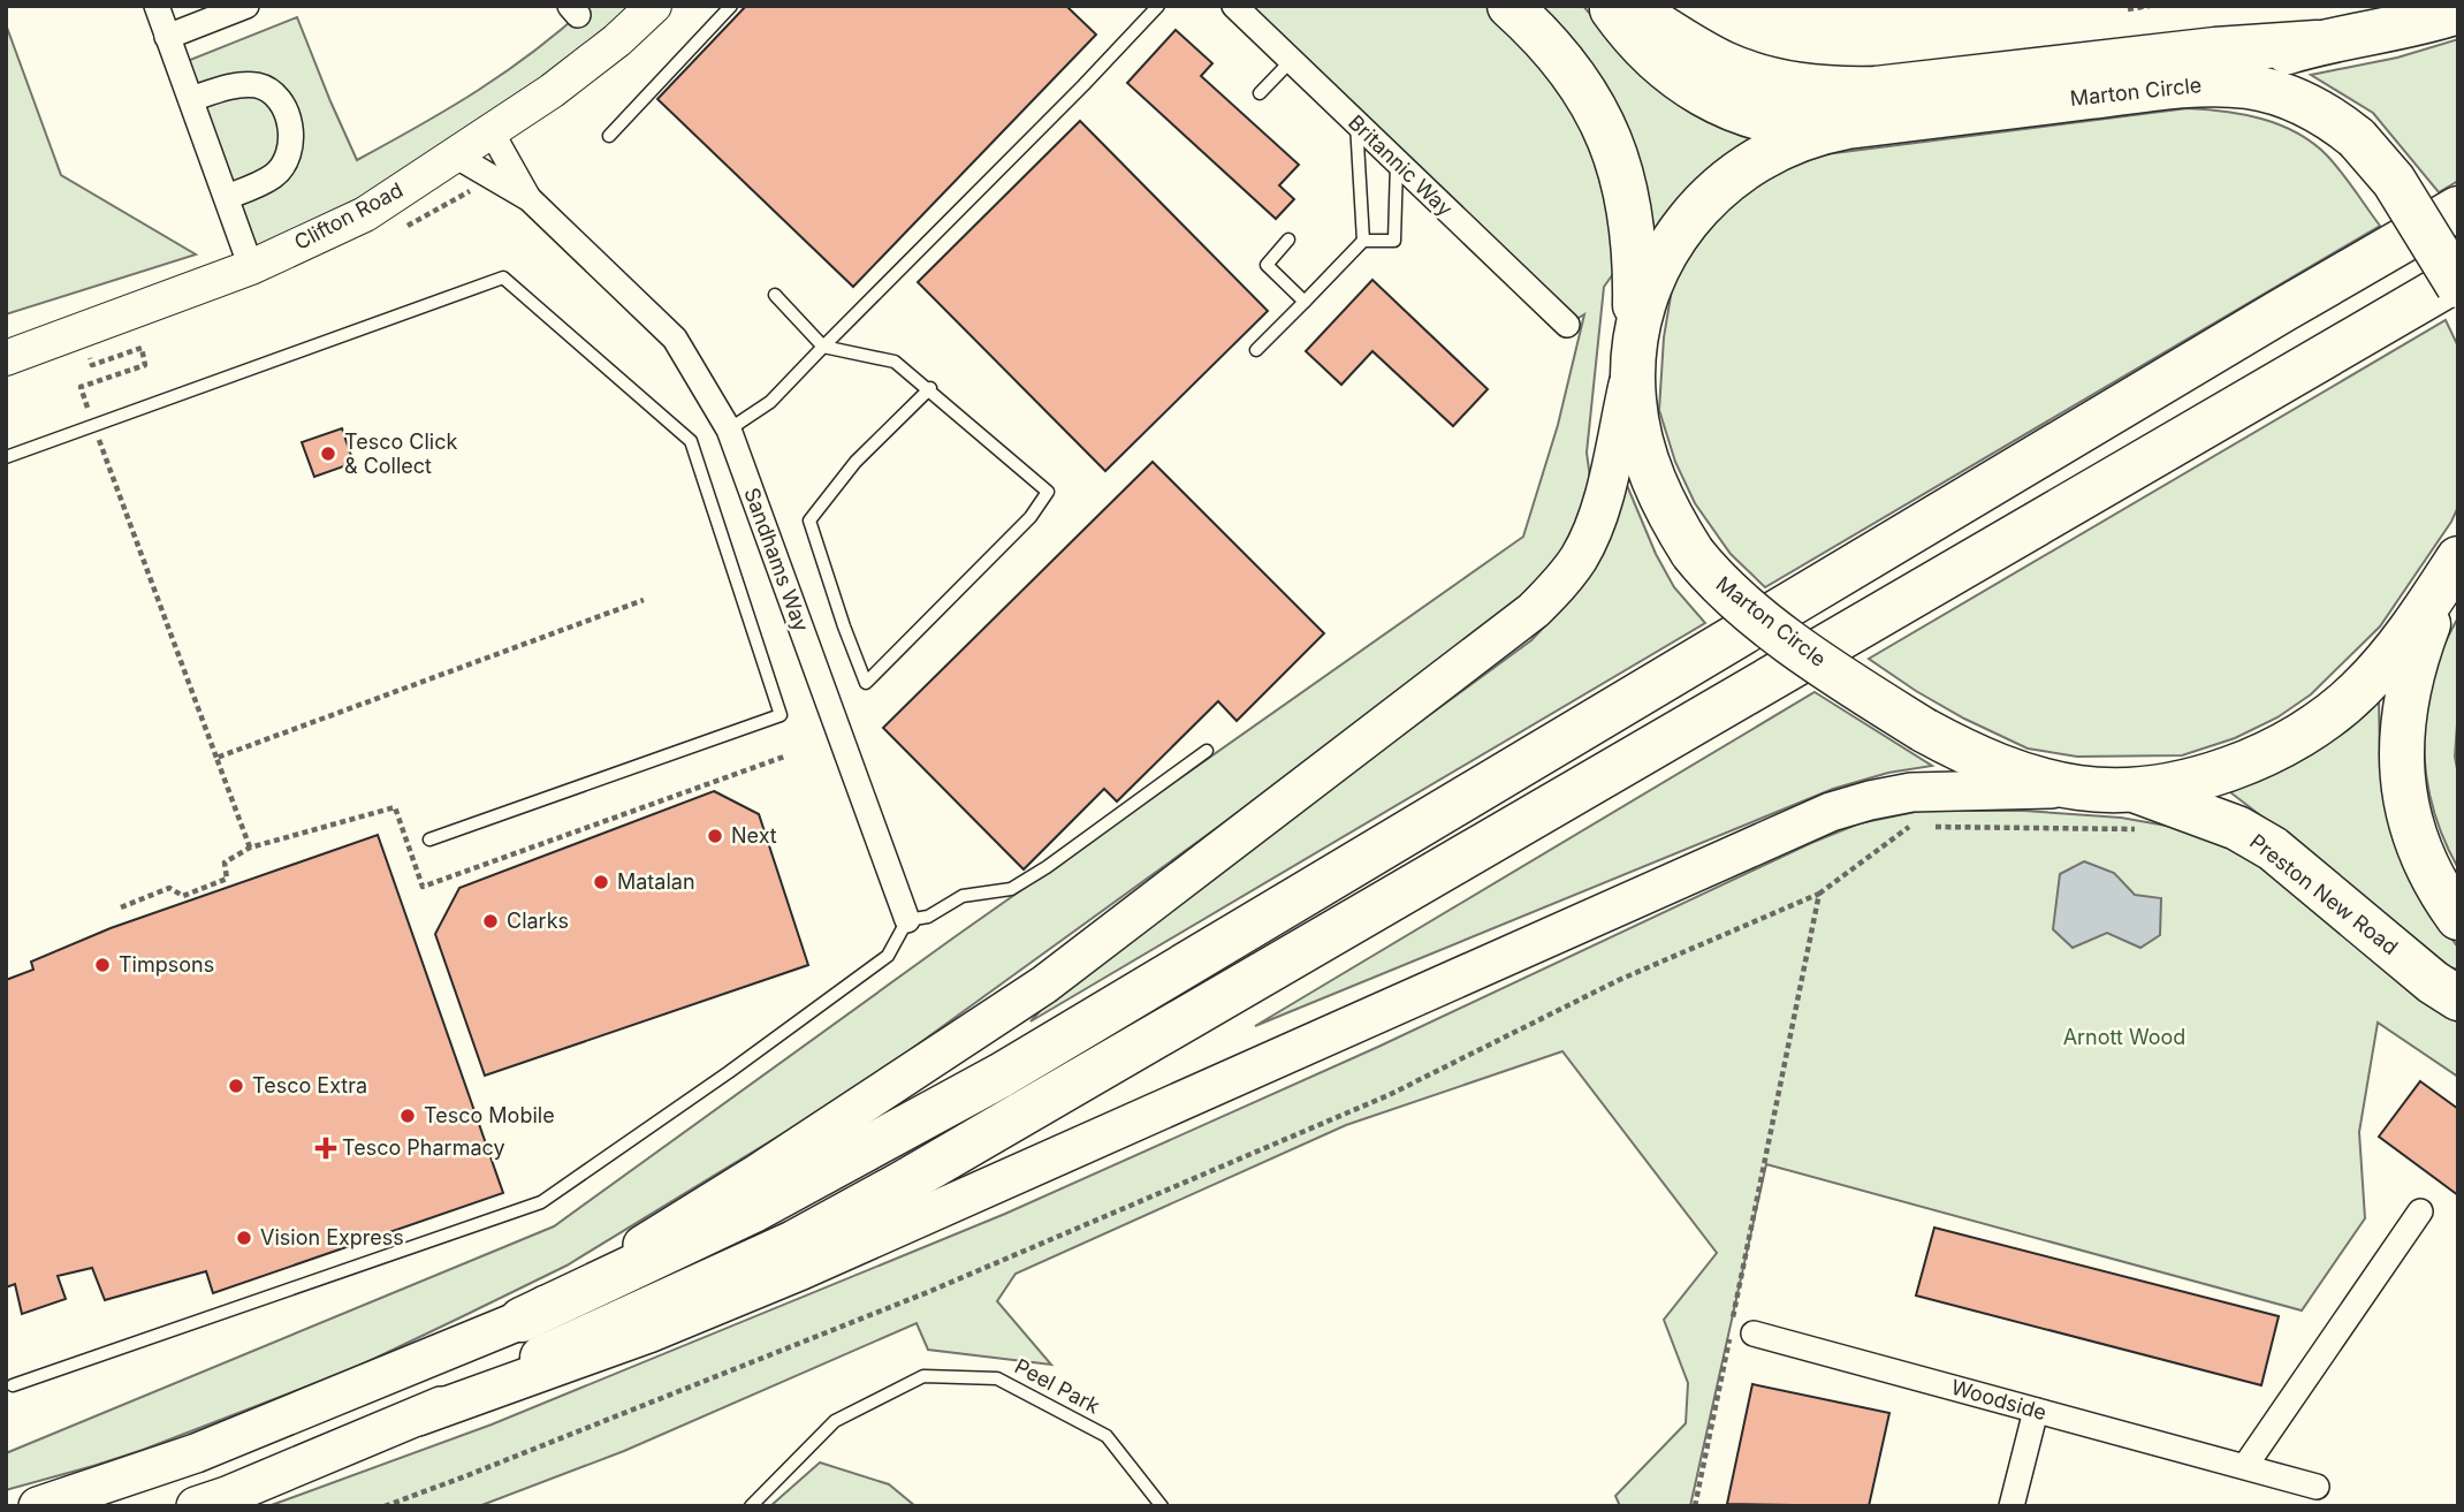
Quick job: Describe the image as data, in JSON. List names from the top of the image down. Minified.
{"streets":{"highway":["Marton Circle","Preston New Road"],"street":["Britannic Way","Clifton Road","Sandhams Way","Woodside"],"lane":["Peel Park"]},"crossings":[["Marton Circle","Preston New Road"],["Clifton Road","Sandhams Way"]],"parks":["Arnott Wood"],"places":{"other":["Tesco Click & Collect","Next","Matalan","Clarks","Timpsons","Tesco Extra","Tesco Mobile","Vision Express"],"health":["Tesco Pharmacy"]}}
